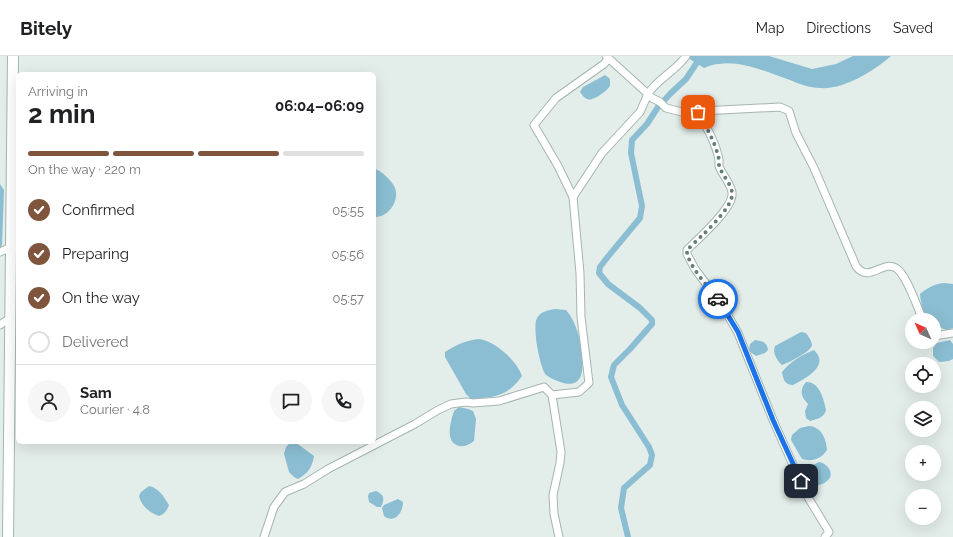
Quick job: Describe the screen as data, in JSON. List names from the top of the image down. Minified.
{"north":"top left","page":{"header":"Bitely","nav":["Map","Directions","Saved"],"heading":["2 min","Arriving in","06:04–06:09"],"panel":["Sam","Courier · 4.8"],"bar":"On the way · 220 m","list":[["Confirmed","05:55"],["Preparing","05:56"],["On the way","05:57"],"Delivered"],"map_buttons":["+","−"]}}
